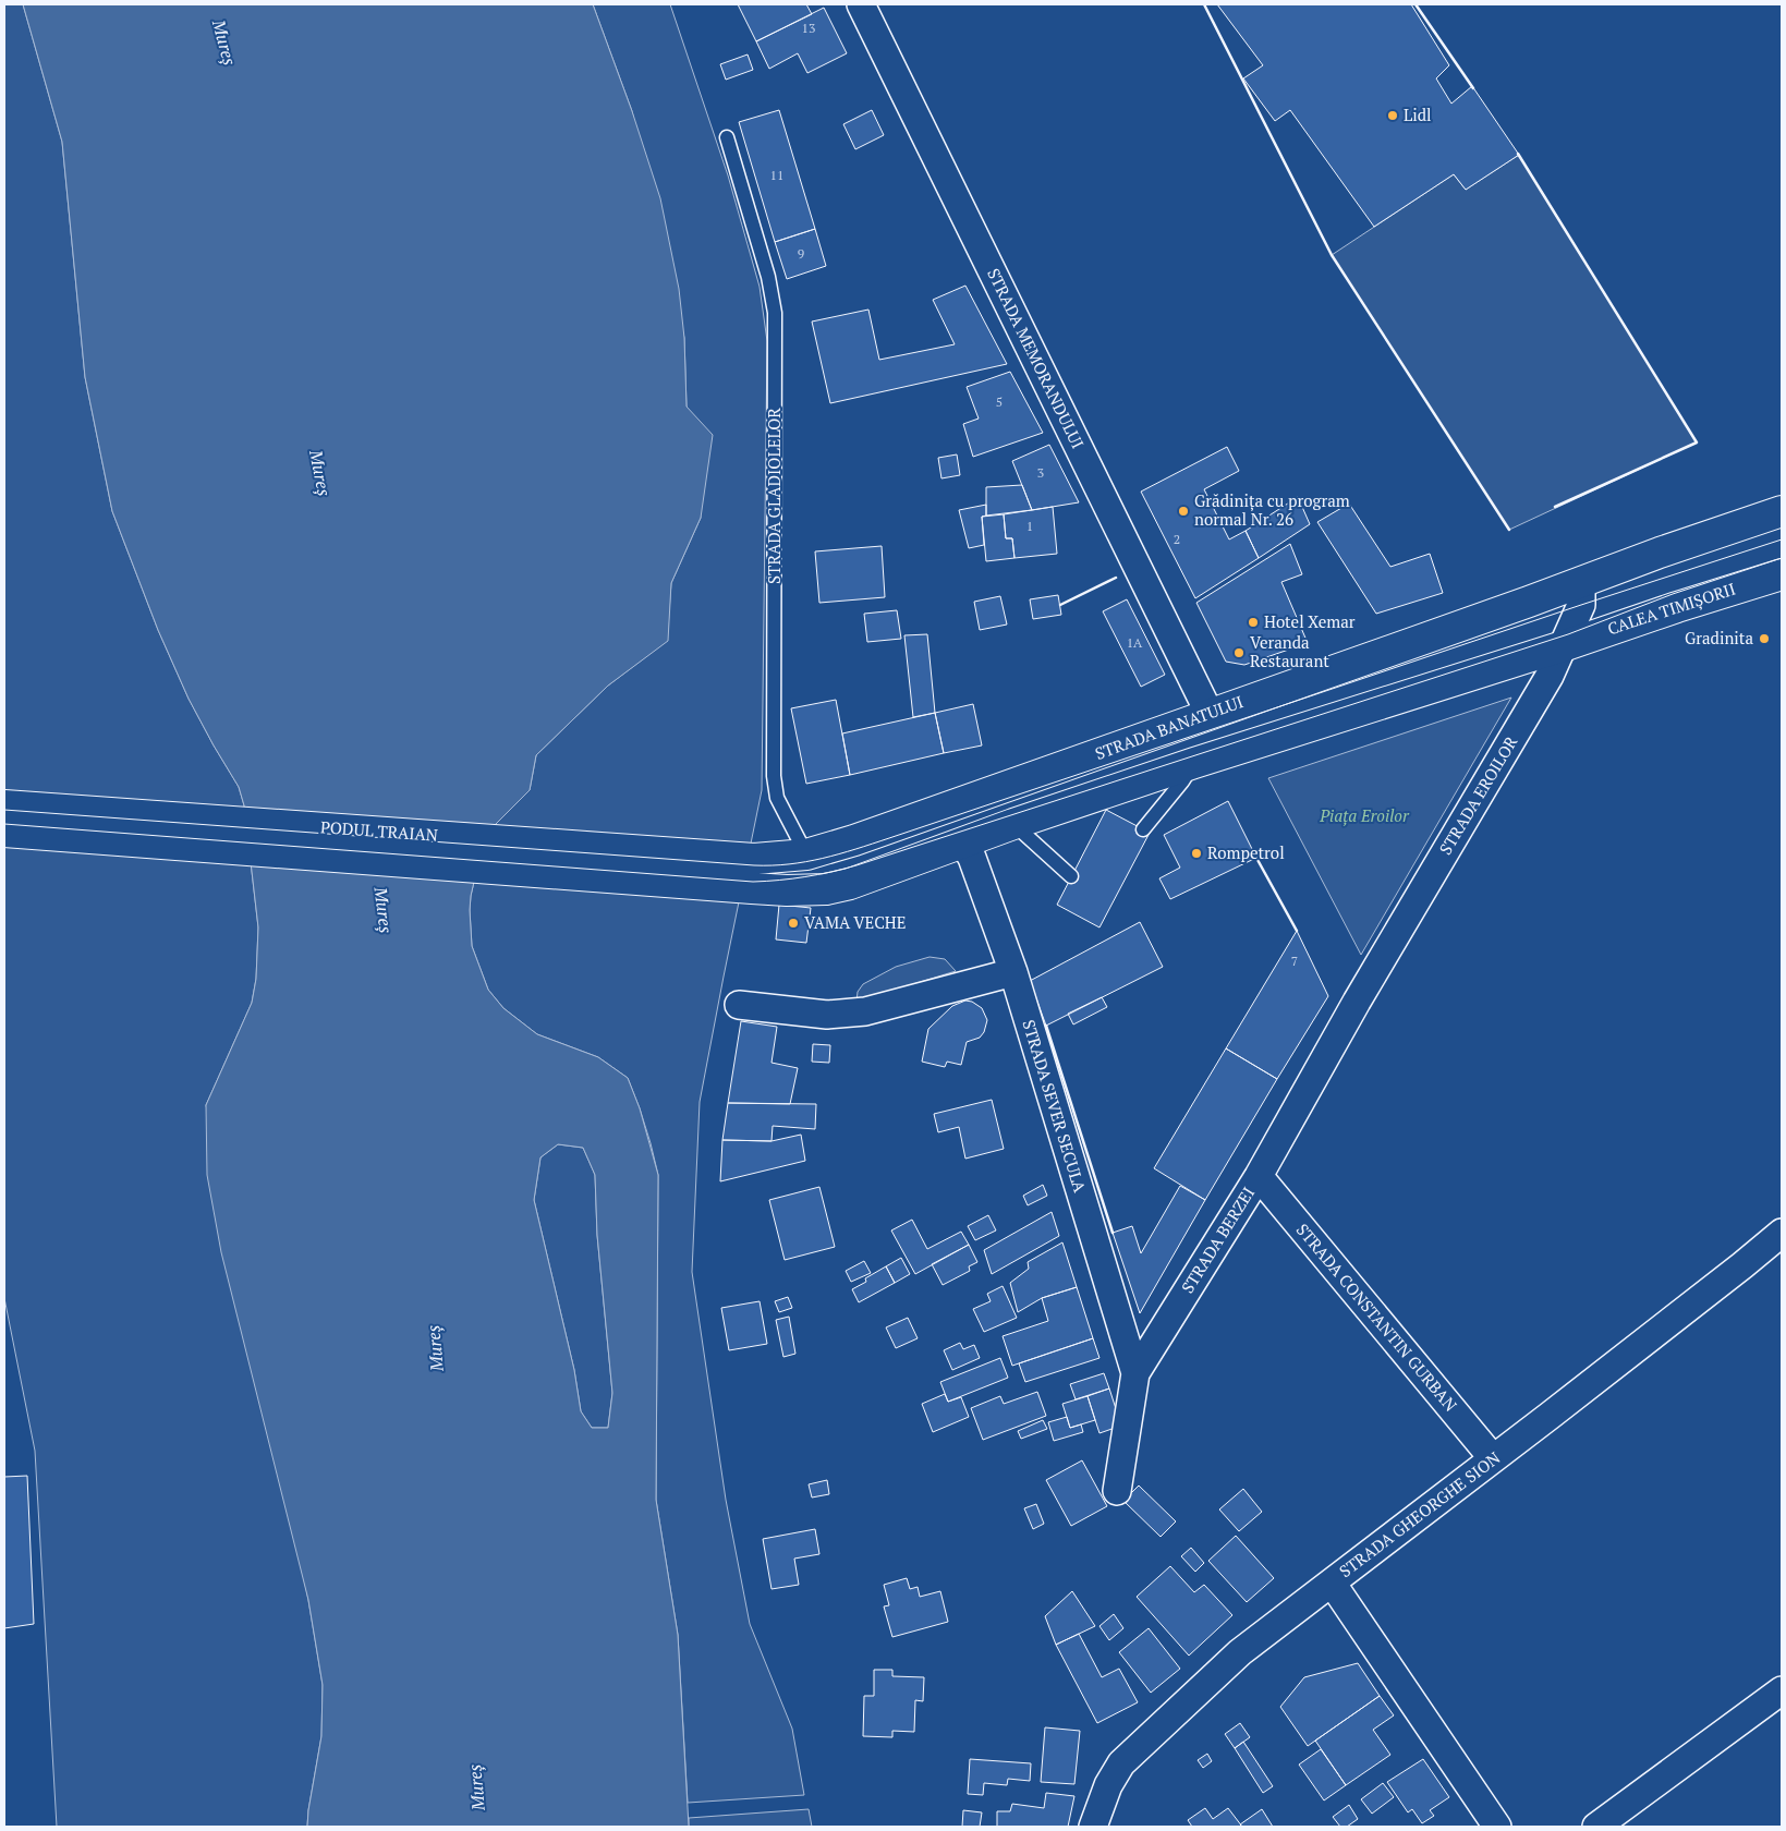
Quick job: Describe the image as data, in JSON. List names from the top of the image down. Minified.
{"streets":{"main road":["CALEA TIMIȘORII","STRADA BANATULUI","PODUL TRAIAN"],"street":["STRADA MEMORANDULUI","STRADA EROILOR","STRADA SEVER SECULA","STRADA BERZEI","STRADA CONSTANTIN GURBAN","STRADA GHEORGHE SION"],"lane":["STRADA GLADIOLELOR"]},"crossings":[["STRADA MEMORANDULUI","STRADA BANATULUI"],["STRADA GLADIOLELOR","STRADA BANATULUI"],["CALEA TIMIȘORII","STRADA EROILOR"],["STRADA BANATULUI","STRADA EROILOR"],["STRADA BANATULUI","PODUL TRAIAN"],["STRADA EROILOR","STRADA BERZEI"],["PODUL TRAIAN","STRADA SEVER SECULA"],["STRADA SEVER SECULA","STRADA BERZEI"],["STRADA BERZEI","STRADA CONSTANTIN GURBAN"],["STRADA CONSTANTIN GURBAN","STRADA GHEORGHE SION"]],"water":["Mureș"],"parks":["Piața Eroilor"],"places":["Lidl","Grădinița cu program normal Nr. 26","Hotel Xemar","Gradinita","Veranda Restaurant","Rompetrol","VAMA VECHE"],"house_numbers":["13","11","9","5","3","1","2","1A","7"]}
